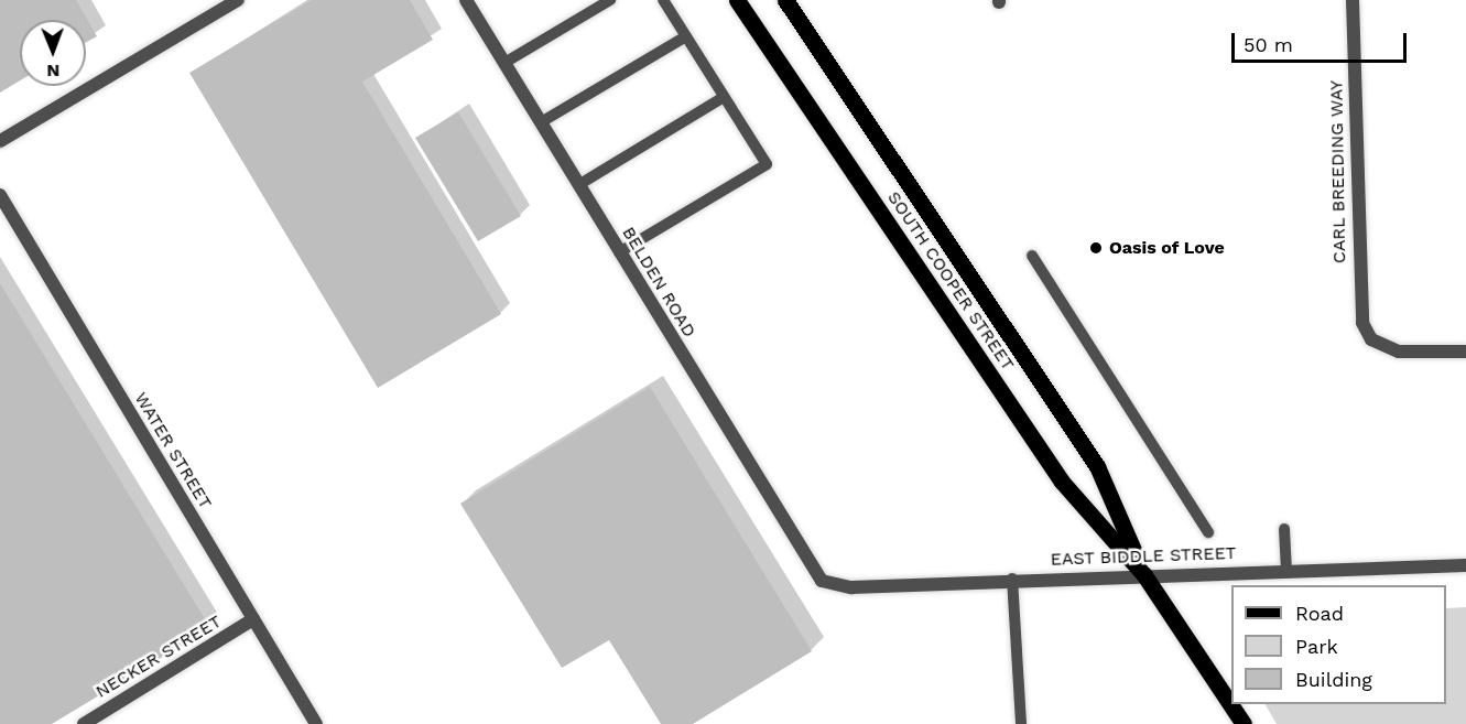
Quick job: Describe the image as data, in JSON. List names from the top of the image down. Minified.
{"streets":{"main road":["SOUTH COOPER STREET"],"street":["CARL BREEDING WAY","BELDEN ROAD","WATER STREET","EAST BIDDLE STREET","NECKER STREET"]},"crossings":[["SOUTH COOPER STREET","EAST BIDDLE STREET"],["BELDEN ROAD","EAST BIDDLE STREET"],["WATER STREET","NECKER STREET"]],"places":["Oasis of Love"],"legend":["Road","Park","Building"],"scale_bar":"50 m","north":"bottom"}
